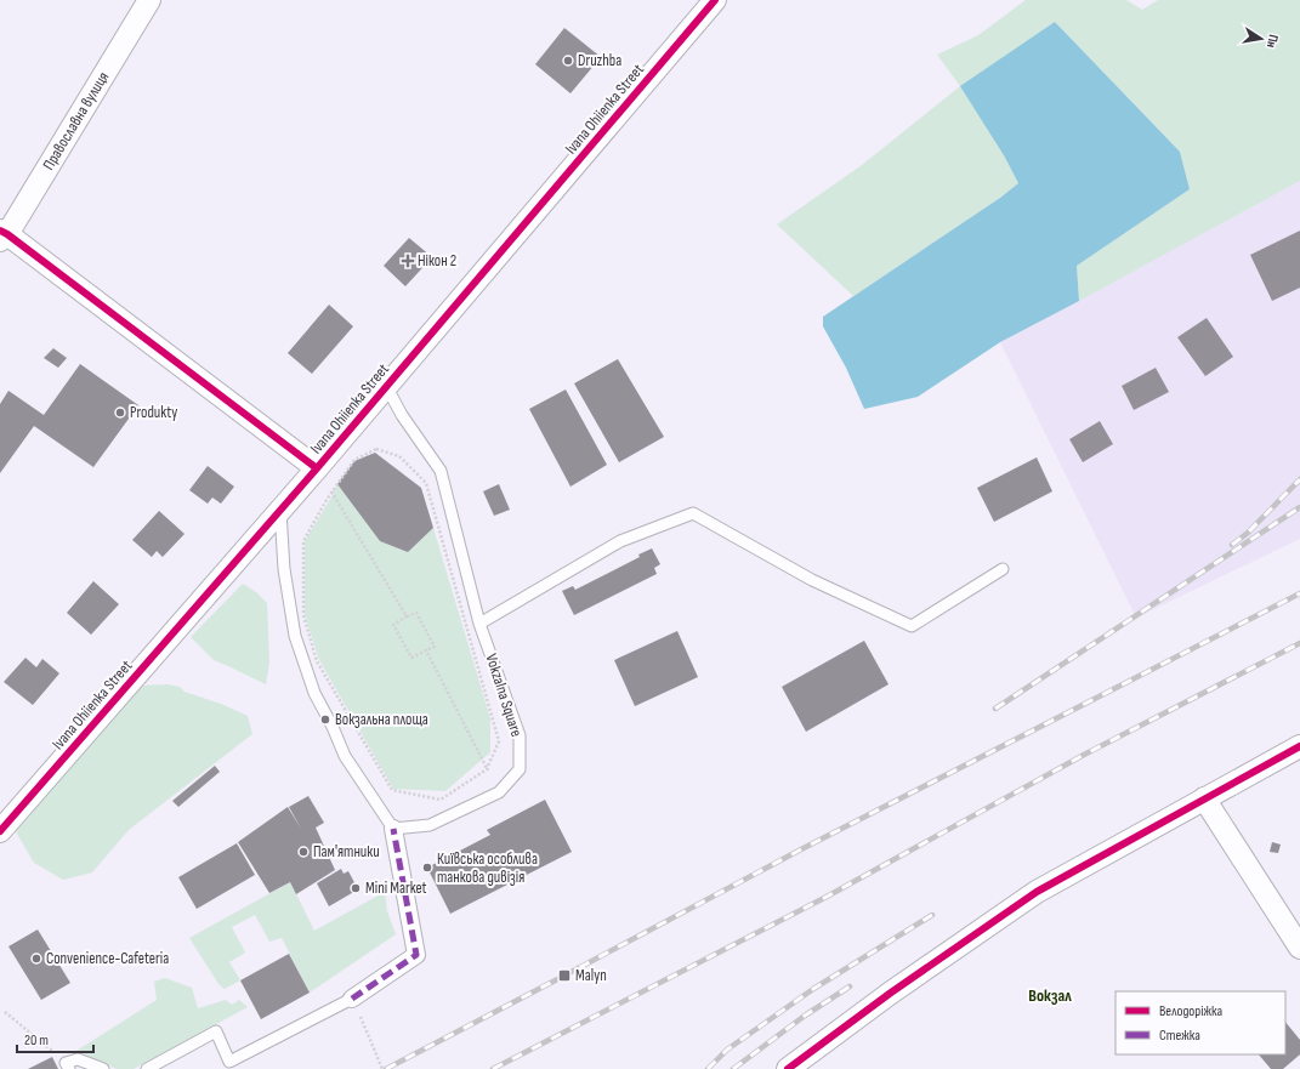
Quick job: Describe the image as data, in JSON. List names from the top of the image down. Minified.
{"streets":{"street":["Ivana Ohiienka Street","Православна вулиця"],"lane":["Vokzalna Square"]},"crossings":[["Ivana Ohiienka Street","Vokzalna Square"]],"districts":["Вокзал"],"places":{"other":["Druzhba","Produkty","Вокзальна площа","Пам'ятники","Київська особлива танкова дивізія","Mini Market","Convenience-Cafeteria"],"health":["Нікон 2"],"transit":["Malyn"]},"legend":["Велодоріжка","Стежка"],"scale_bar":"20 m","north":"right"}
